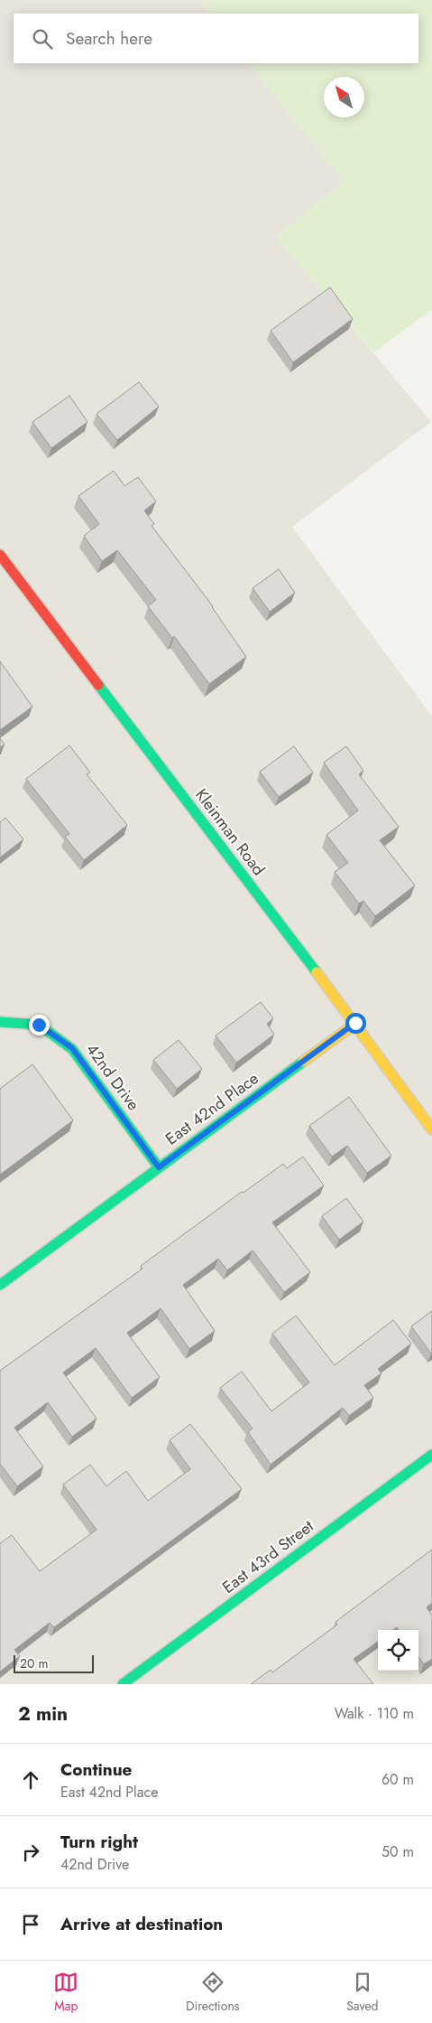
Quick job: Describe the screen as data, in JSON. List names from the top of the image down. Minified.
{"streets":{"street":["Kleinman Road","42nd Drive","East 42nd Place","East 43rd Street"]},"crossings":[["Kleinman Road","East 42nd Place"],["42nd Drive","East 42nd Place"]],"scale_bar":"20 m","north":"top left","page":{"search":"Search here","scale":"20 m","heading":["2 min","Walk · 110 m"],"list":[["Continue","East 42nd Place","60 m"],["Turn right","42nd Drive","50 m"],"Arrive at destination"],"nav":["Map","Directions","Saved"]}}
